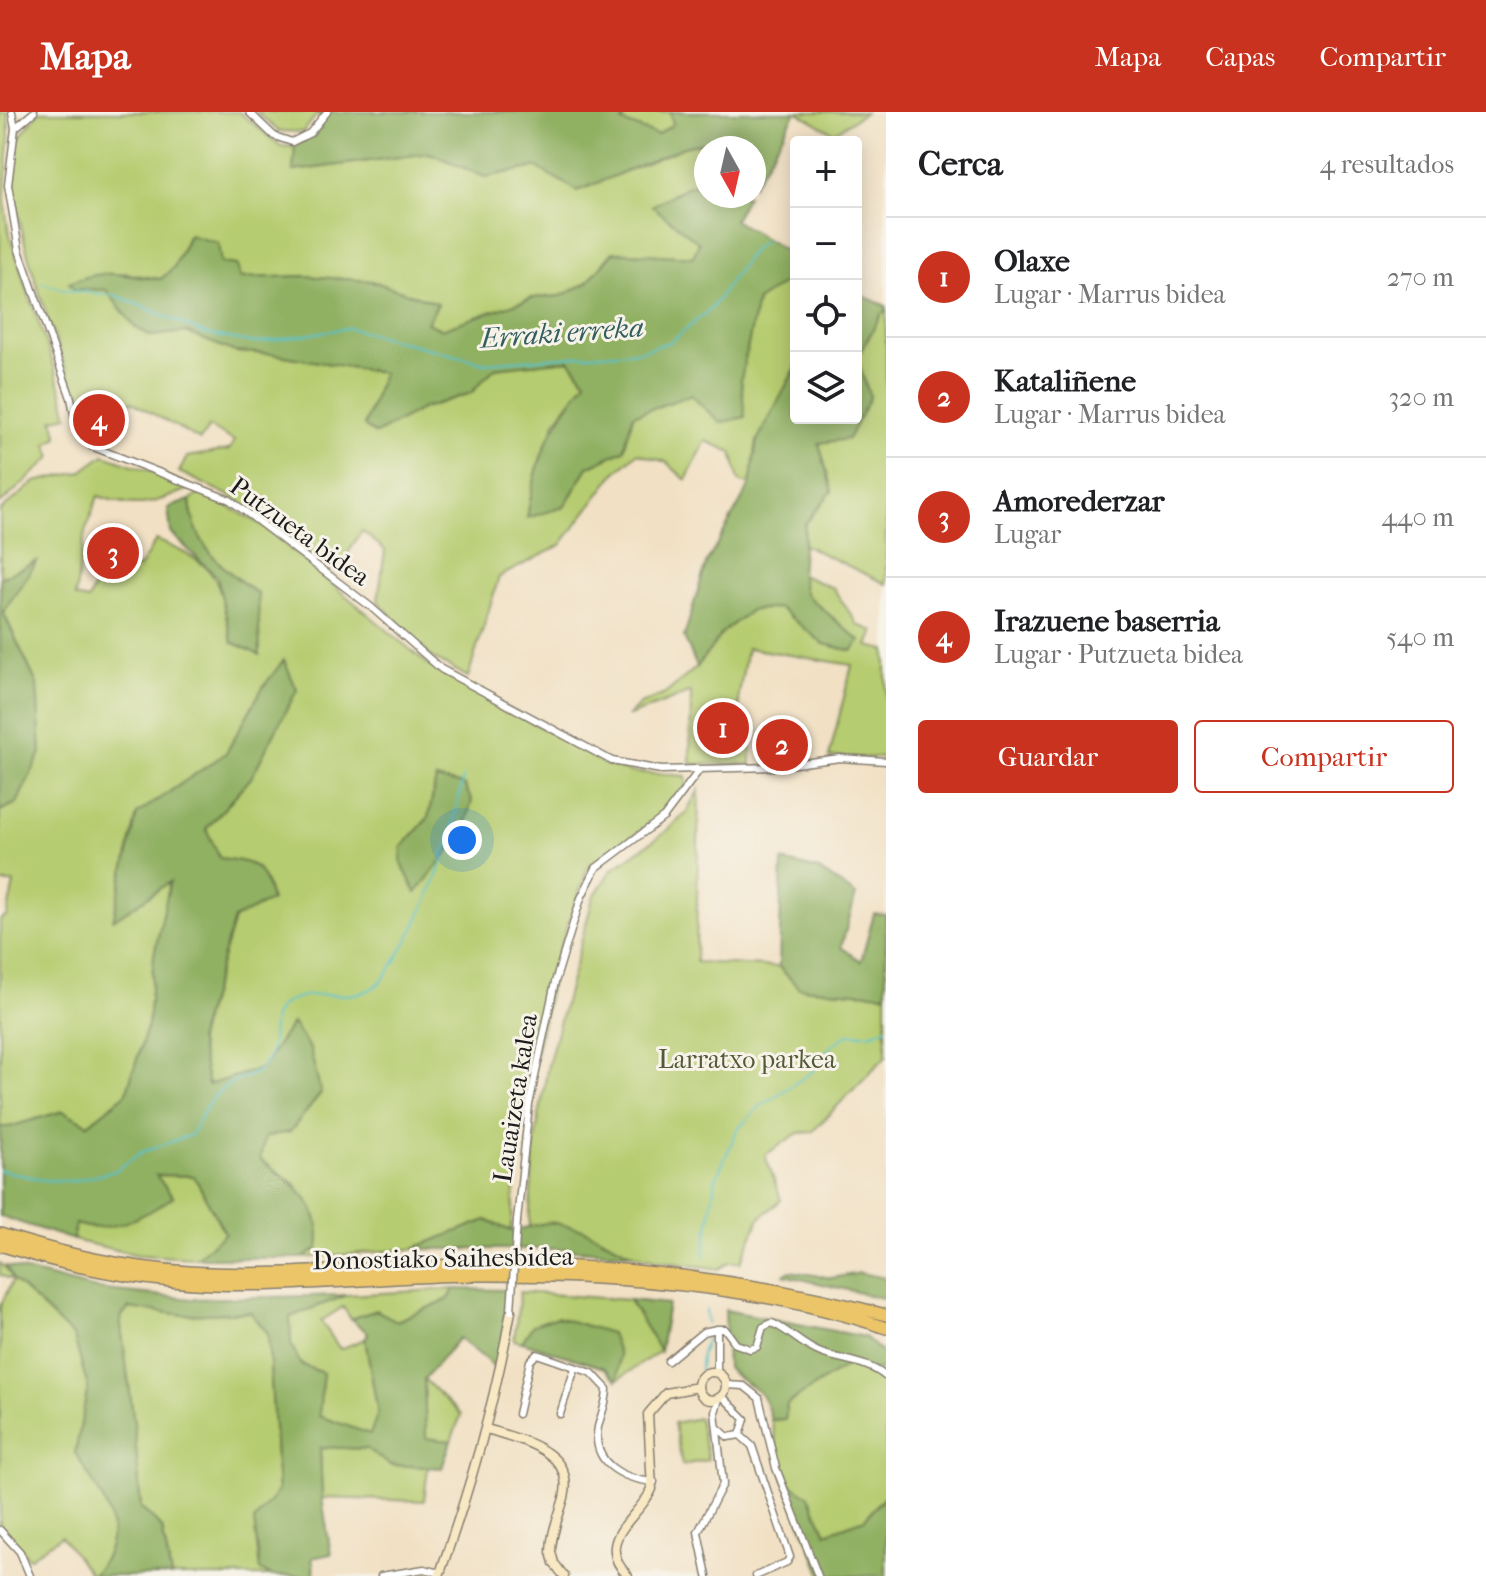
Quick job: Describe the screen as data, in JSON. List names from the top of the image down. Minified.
{"streets":{"highway":["Donostiako Saihesbidea"],"street":["Putzueta bidea","Lauaizeta kalea"]},"crossings":[["Putzueta bidea","Lauaizeta kalea"]],"water":["Erraki erreka"],"parks":["Larratxo parkea"],"north":"bottom","page":{"header":"Mapa","nav":["Mapa","Capas","Compartir"],"heading":["Cerca","4 resultados"],"map_buttons":["+","−"],"list":[{"mark":"1","name":"Olaxe","note":"Lugar · Marrus bidea","value":"270 m"},{"mark":"2","name":"Kataliñene","note":"Lugar · Marrus bidea","value":"320 m"},{"mark":"3","name":"Amorederzar","note":"Lugar","value":"440 m"},{"mark":"4","name":"Irazuene baserria","note":"Lugar · Putzueta bidea","value":"540 m"}],"pins":["4","3","1","2"],"buttons":["Guardar","Compartir"]}}
